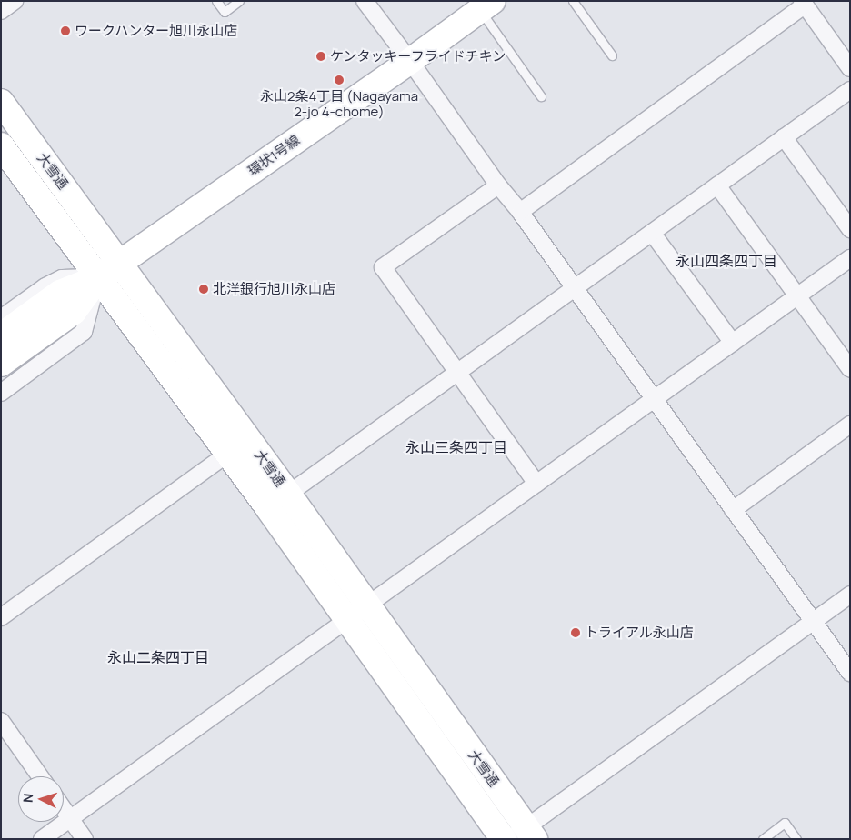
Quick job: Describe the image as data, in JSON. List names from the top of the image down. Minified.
{"streets":{"main road":["環状1号線","大雪通"]},"crossings":[["環状1号線","大雪通"]],"districts":["永山四条四丁目","永山三条四丁目","永山二条四丁目"],"places":["ワークハンター旭川永山店","ケンタッキーフライドチキン","永山2条4丁目 (Nagayama 2-jo 4-chome)","北洋銀行旭川永山店","トライアル永山店"],"north":"left"}
